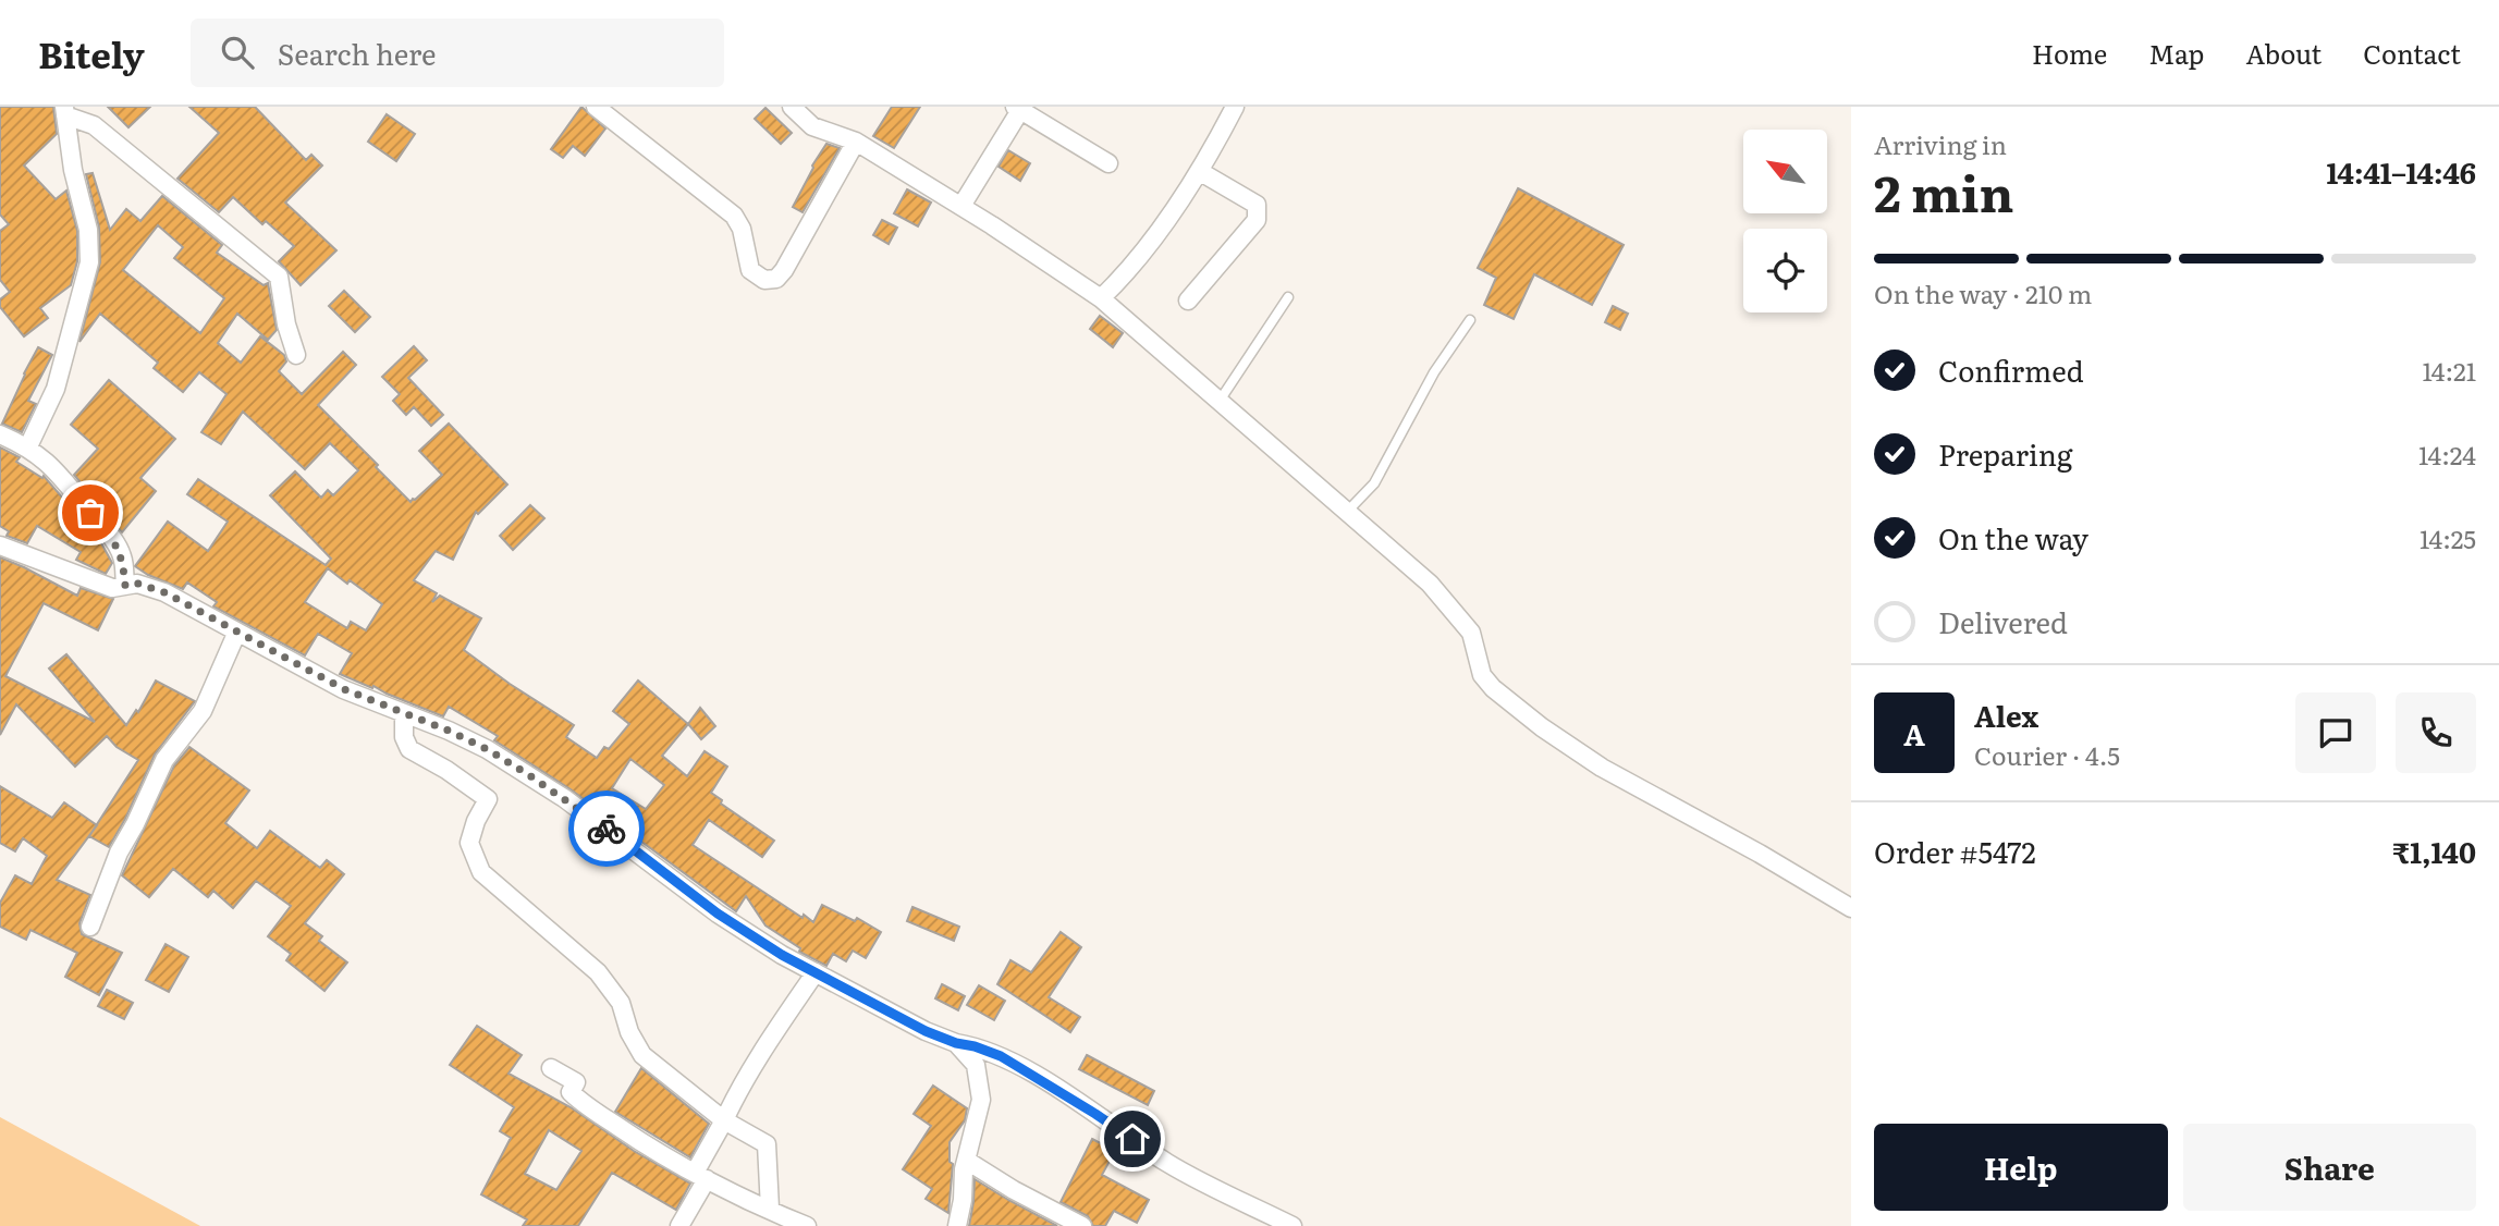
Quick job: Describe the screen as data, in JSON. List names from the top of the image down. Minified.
{"north":"top left","page":{"header":"Bitely","search":"Search here","nav":["Home","Map","About","Contact"],"heading":["2 min","Arriving in","14:41–14:46"],"panel":["Alex","Courier · 4.5","Order #5472","₹1,140"],"bar":"On the way · 210 m","list":[["Confirmed","14:21"],["Preparing","14:24"],["On the way","14:25"],"Delivered"],"round":"A","buttons":["Help","Share"]}}
